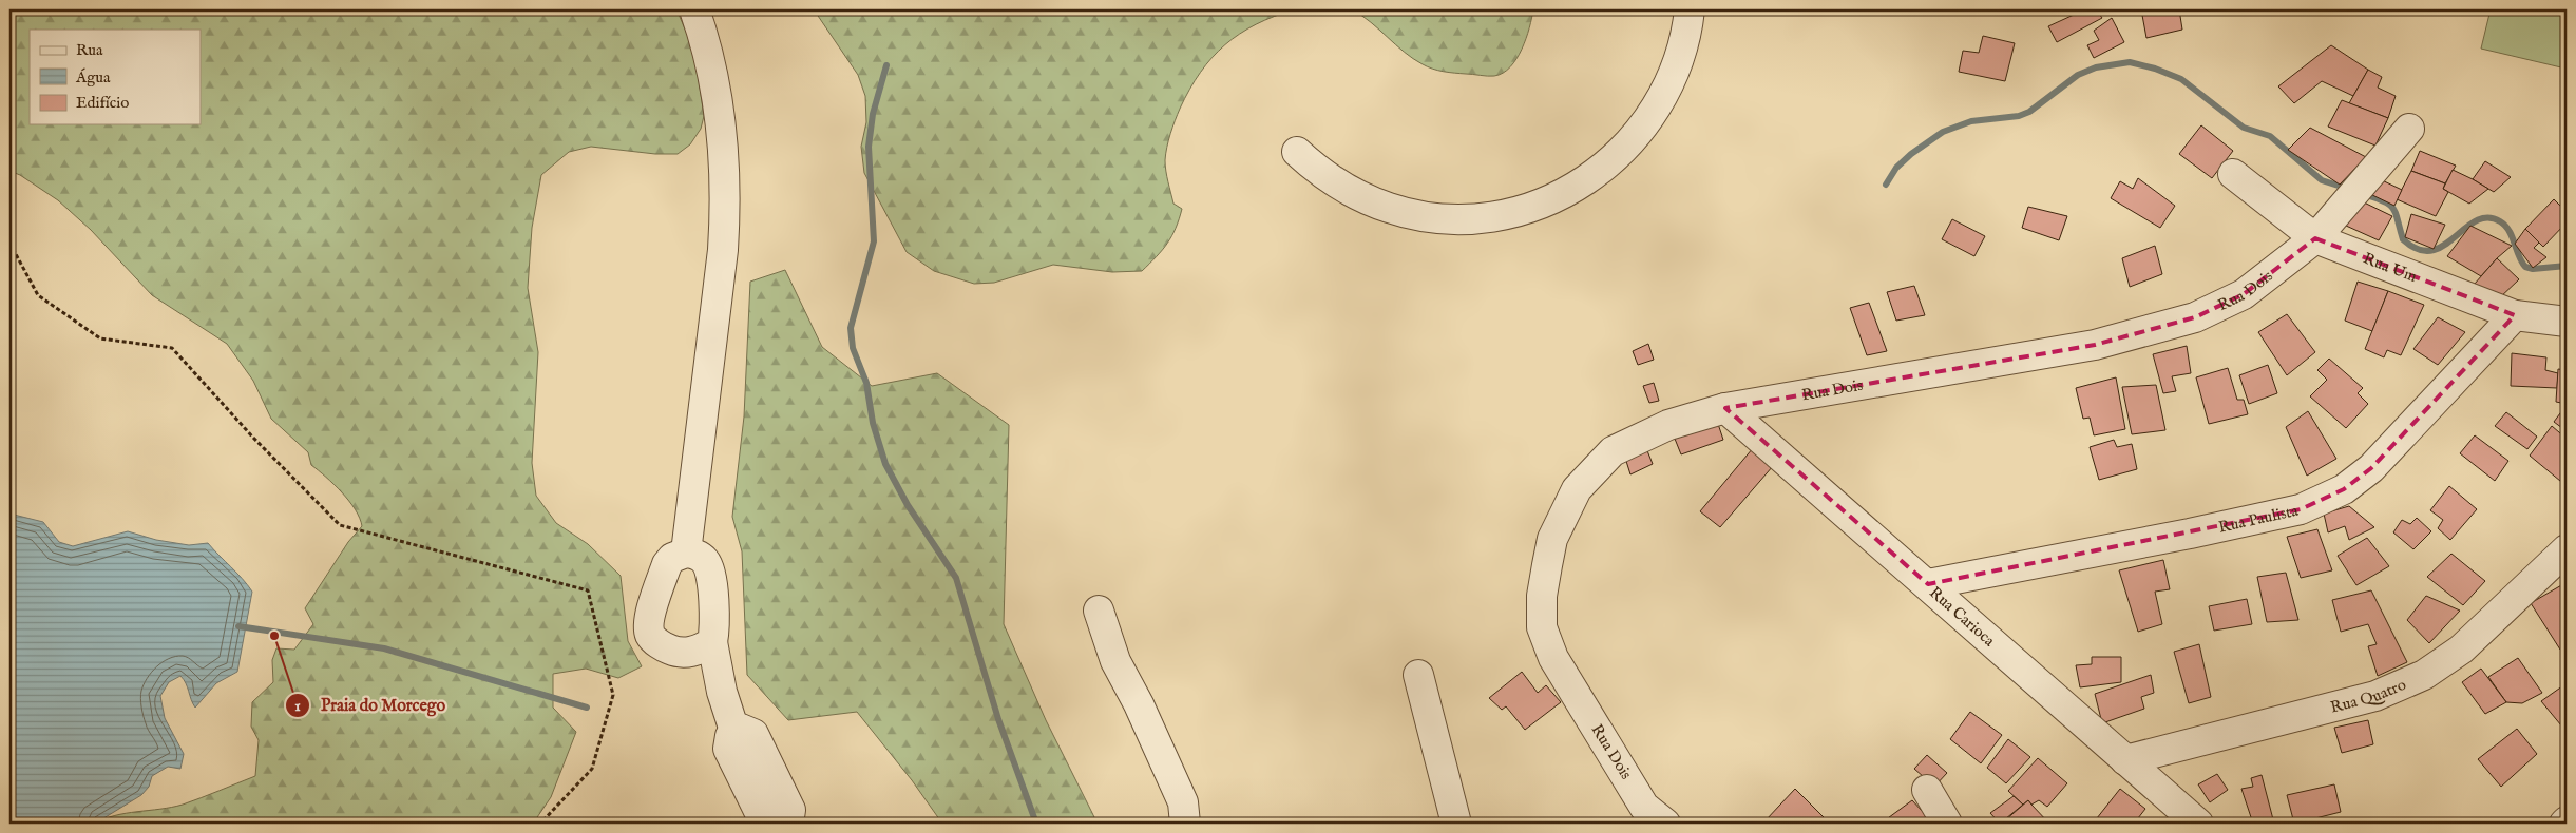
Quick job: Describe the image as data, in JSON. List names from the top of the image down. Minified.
{"streets":{"street":["Rua Um","Rua Dois","Rua Paulista","Rua Carioca","Rua Quatro"]},"crossings":[["Rua Um","Rua Dois"],["Rua Um","Rua Paulista"],["Rua Dois","Rua Carioca"],["Rua Paulista","Rua Carioca"],["Rua Carioca","Rua Quatro"]],"places":["Praia do Morcego"],"legend":["Rua","Água","Edifício"]}
